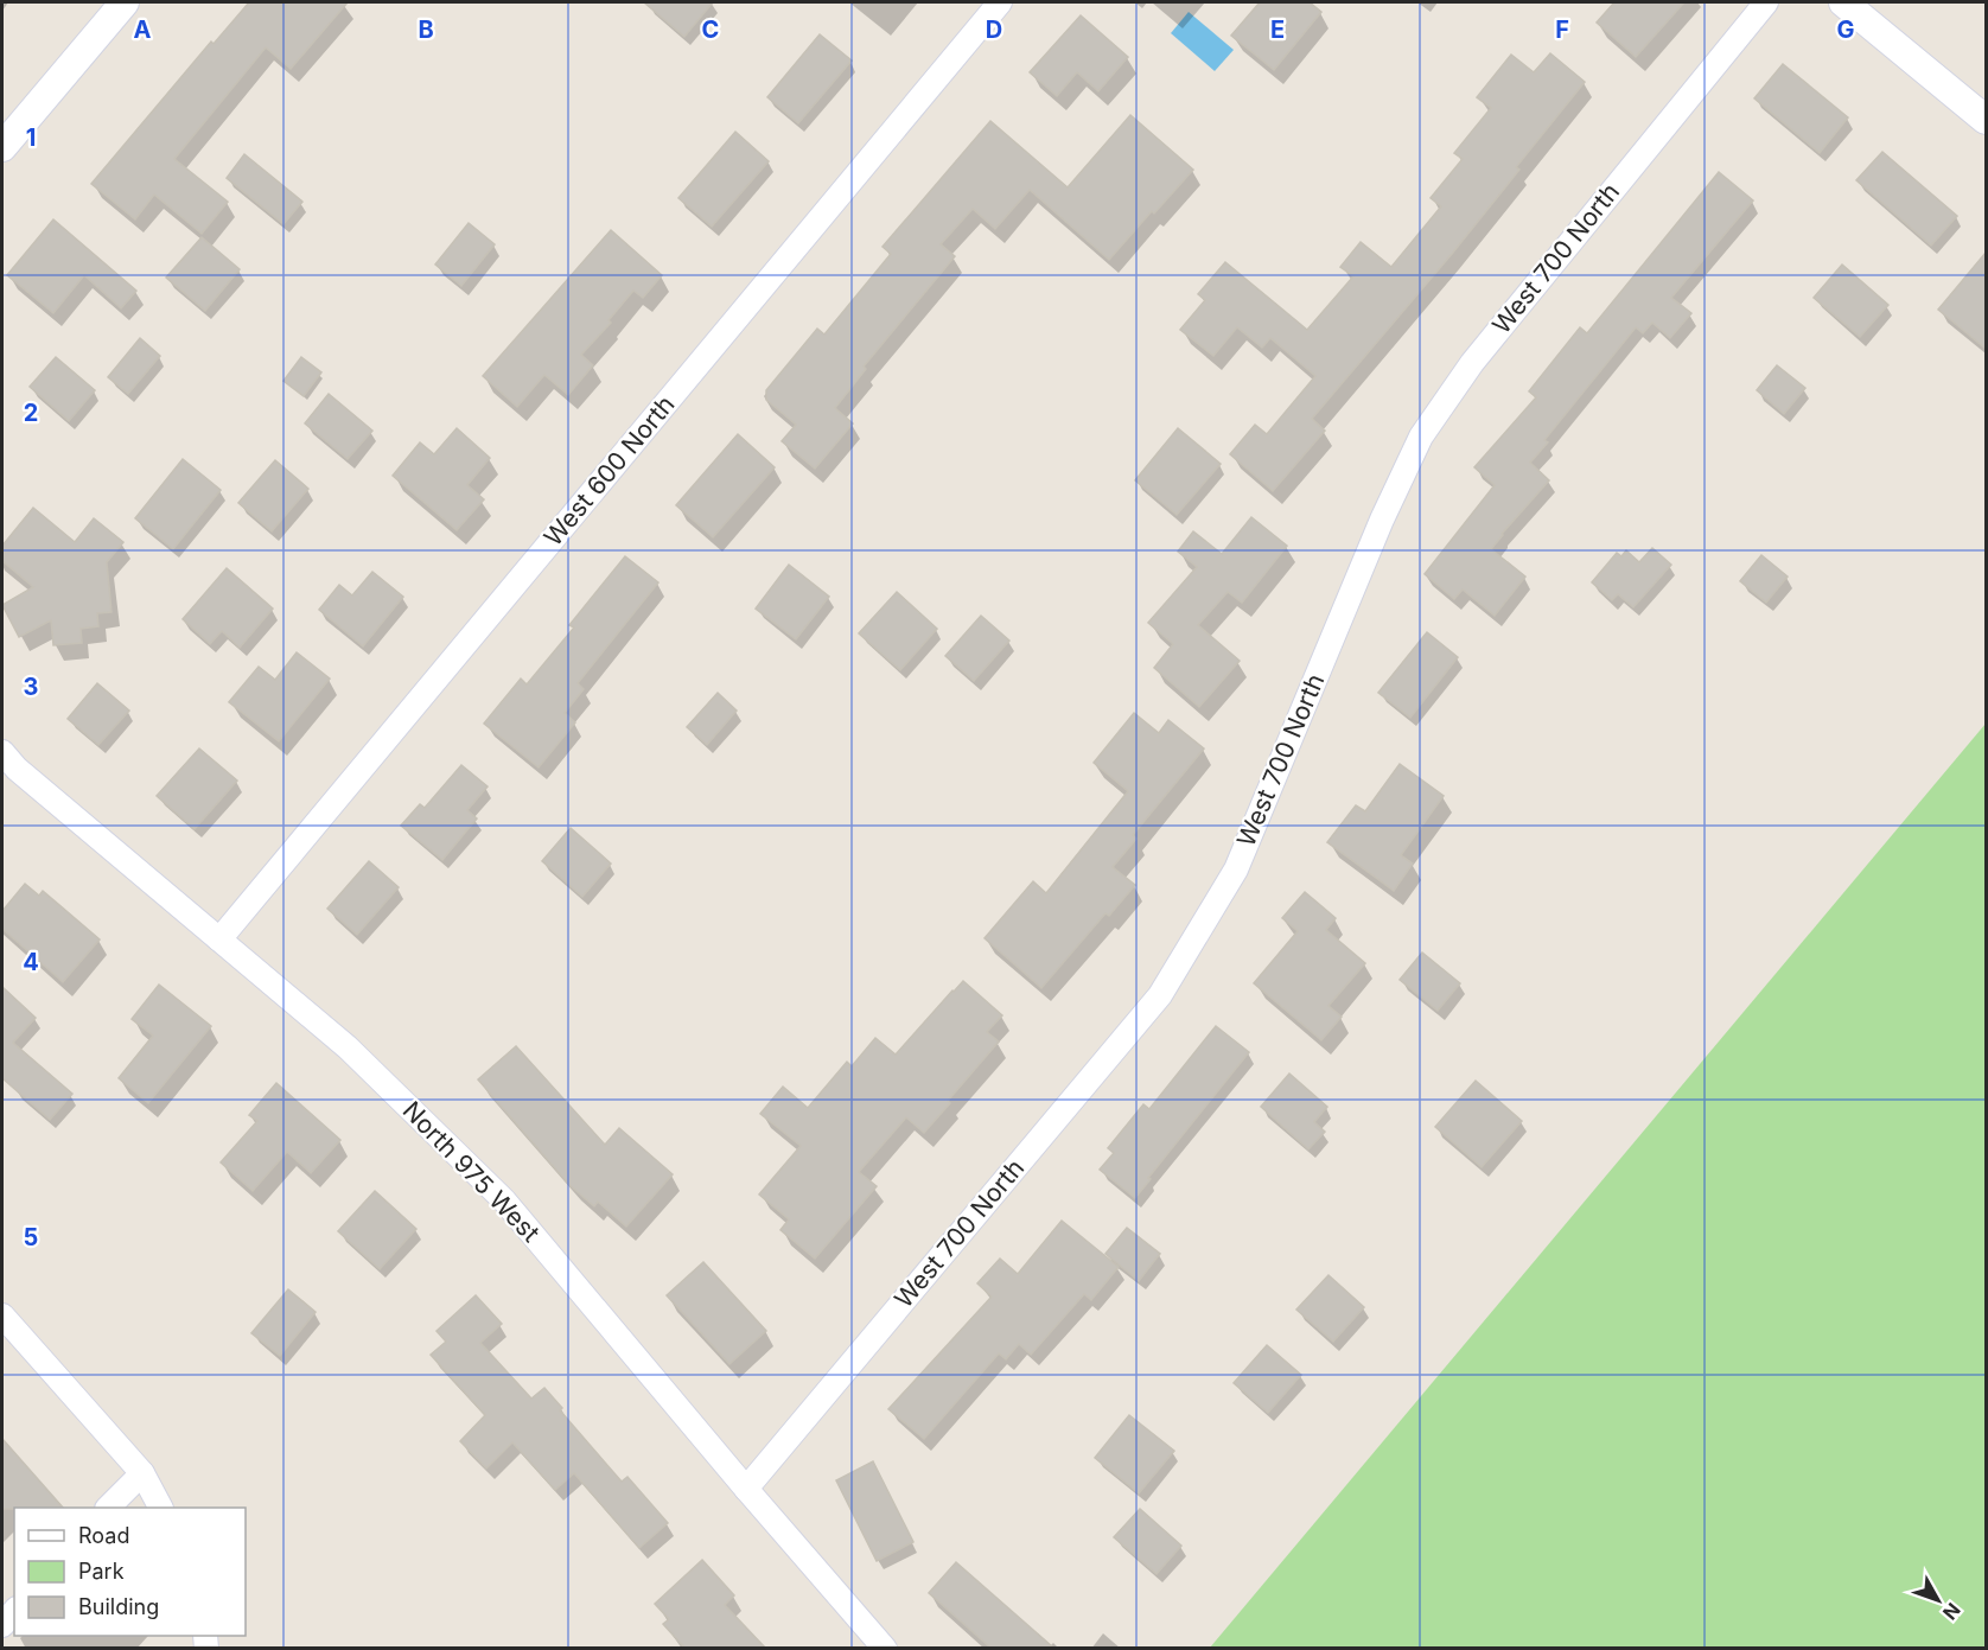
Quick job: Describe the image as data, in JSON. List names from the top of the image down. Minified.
{"streets":{"street":["West 700 North","West 600 North","North 975 West"]},"crossings":[["West 700 North","North 975 West"],["West 600 North","North 975 West"]],"legend":["Road","Park","Building"],"north":"bottom right","grid":{"columns":["A","B","C","D","E","F","G"],"rows":["1","2","3","4","5"]}}
